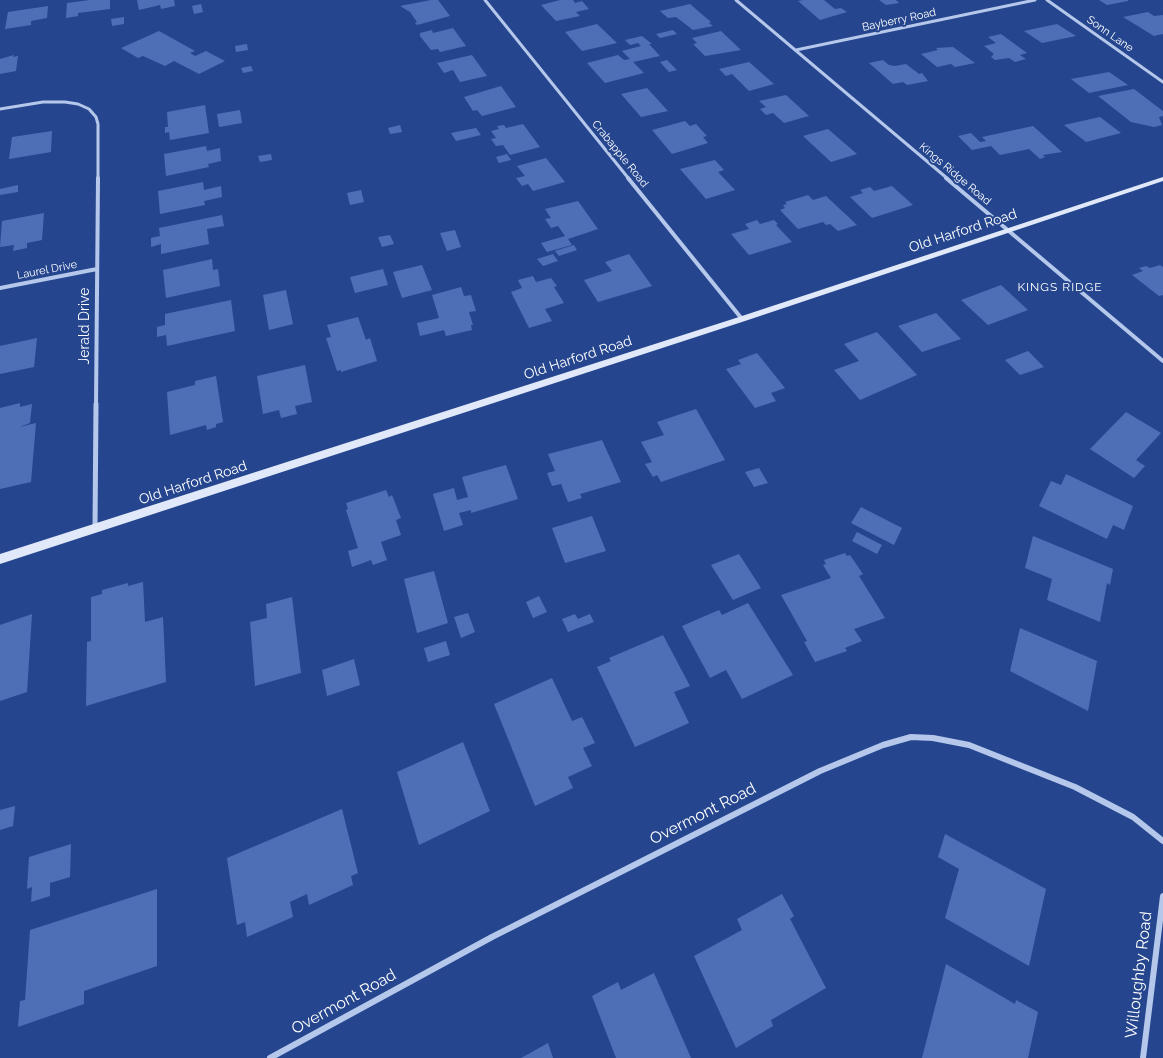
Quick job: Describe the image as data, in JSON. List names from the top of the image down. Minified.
{"streets":{"street":["Bayberry Road","Sonn Lane","Crabapple Road","Kings Ridge Road","Old Harford Road","Laurel Drive","Jerald Drive","Overmont Road","Willoughby Road"]},"crossings":[["Bayberry Road","Kings Ridge Road"],["Crabapple Road","Old Harford Road"],["Kings Ridge Road","Old Harford Road"],["Old Harford Road","Jerald Drive"],["Laurel Drive","Jerald Drive"]],"districts":["KINGS RIDGE"]}
